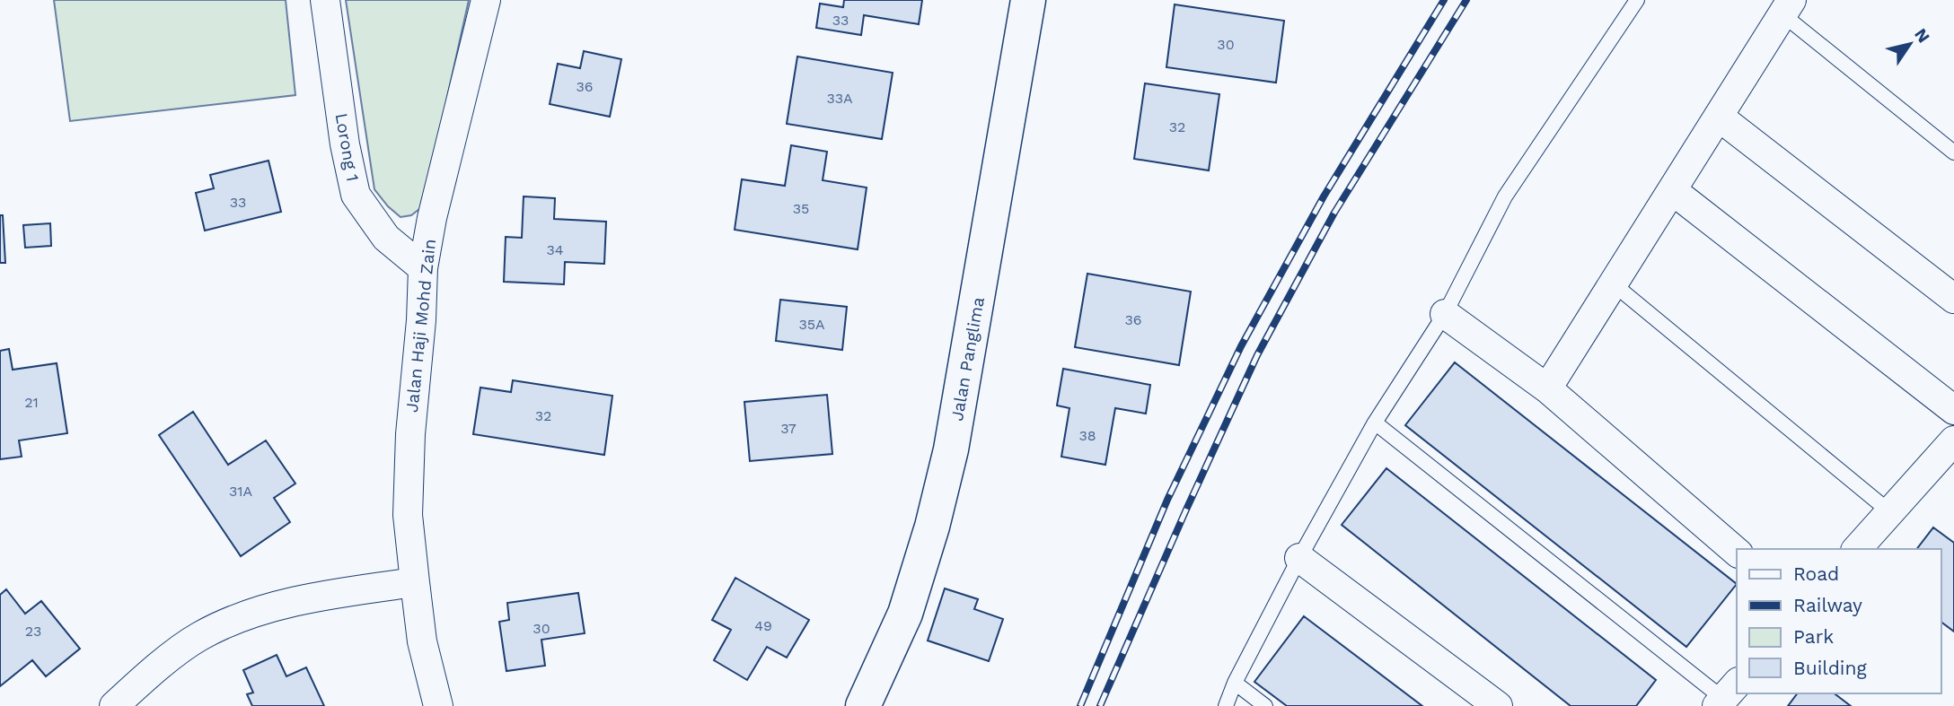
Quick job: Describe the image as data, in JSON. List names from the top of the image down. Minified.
{"streets":{"main road":["Jalan Panglima"],"street":["Lorong 1","Jalan Haji Mohd Zain"]},"crossings":[["Lorong 1","Jalan Haji Mohd Zain"]],"house_numbers":["33","30","36","33A","32","33","35","34","36","35A","21","32","37","38","31A","49","30","23"],"legend":["Road","Railway","Park","Building"],"north":"top right"}
